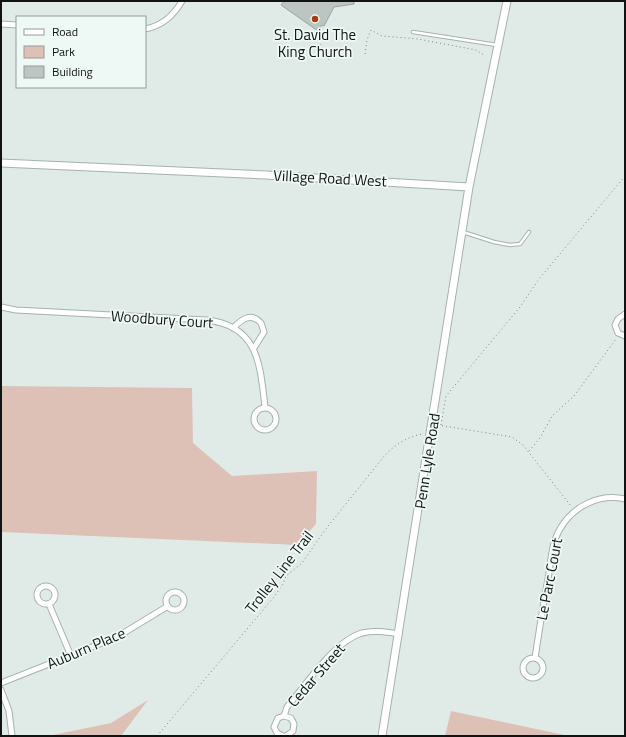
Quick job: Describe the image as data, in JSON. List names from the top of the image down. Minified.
{"streets":{"street":["Village Road West","Woodbury Court","Penn Lyle Road","Le Parc Court","Auburn Place","Cedar Street"],"path":["Trolley Line Trail"]},"crossings":[["Village Road West","Penn Lyle Road"],["Penn Lyle Road","Cedar Street"]],"places":["St. David The King Church"],"legend":["Road","Park","Building"]}
